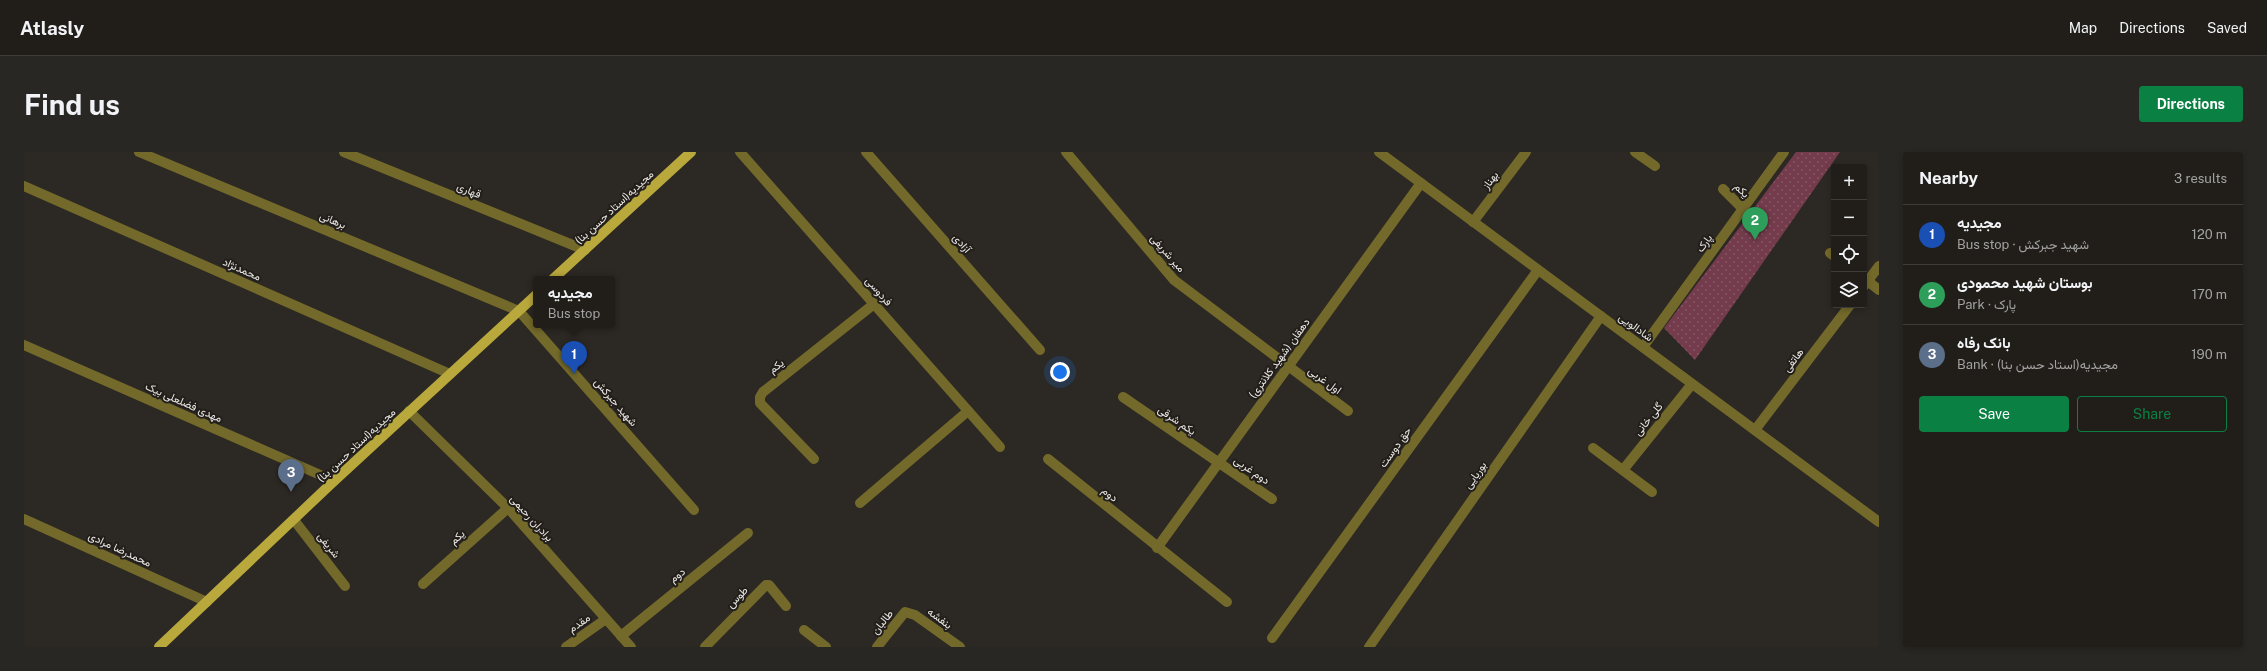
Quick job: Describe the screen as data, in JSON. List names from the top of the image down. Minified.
{"streets":{"main road":["مجیدیه(استاد حسن بنا)"],"street":["بهناز","قهاری","یکم","برهانی","آزادی","پارک","میر شریفی","محمدنژاد","فردوسی","شادالویی","دهقان (شهید کلانتری)","هاتفی","اول غربی","مهدی فضلعلی بیک","شهید جبرکش","گلی خانی","یکم شرقی","حق دوست","دوم غربی","بوریایی","دوم","برادران رحیمی","شریفی","محمدرضا مرادی","طوس","بنفشه","طالبان","مقدم"]},"crossings":[["بهناز","شادالویی"],["قهاری","مجیدیه(استاد حسن بنا)"],["یکم","پارک"],["یکم","فردوسی"],["یکم","برادران رحیمی"],["مجیدیه(استاد حسن بنا)","برهانی"],["مجیدیه(استاد حسن بنا)","محمدنژاد"],["مجیدیه(استاد حسن بنا)","مهدی فضلعلی بیک"],["مجیدیه(استاد حسن بنا)","شهید جبرکش"],["مجیدیه(استاد حسن بنا)","برادران رحیمی"],["مجیدیه(استاد حسن بنا)","شریفی"],["مجیدیه(استاد حسن بنا)","محمدرضا مرادی"],["برهانی","شهید جبرکش"],["پارک","شادالویی"],["میر شریفی","دهقان (شهید کلانتری)"],["میر شریفی","اول غربی"],["شادالویی","دهقان (شهید کلانتری)"],["شادالویی","هاتفی"],["شادالویی","گلی خانی"],["شادالویی","حق دوست"],["شادالویی","بوریایی"],["دهقان (شهید کلانتری)","اول غربی"],["دهقان (شهید کلانتری)","یکم شرقی"],["دهقان (شهید کلانتری)","دوم غربی"],["دهقان (شهید کلانتری)","دوم"],["یکم شرقی","دوم غربی"],["دوم","برادران رحیمی"],["برادران رحیمی","مقدم"],["بنفشه","طالبان"]],"page":{"header":"Atlasly","nav":["Map","Directions","Saved"],"buttons":["Directions",["Save","Share"]],"title":"Find us","heading":["Nearby","3 results"],"map_buttons":["+","−"],"list":[{"mark":"1","name":"مجیدیه","note":"Bus stop · شهید جبرکش","value":"120 m"},{"mark":"2","name":"بوستان شهید محمودی","note":"Park · پارک","value":"170 m"},{"mark":"3","name":"بانک رفاه","note":"Bank · مجیدیه(استاد حسن بنا)","value":"190 m"}],"pins":["2","1","3"],"popup":["مجیدیه","Bus stop"]}}
